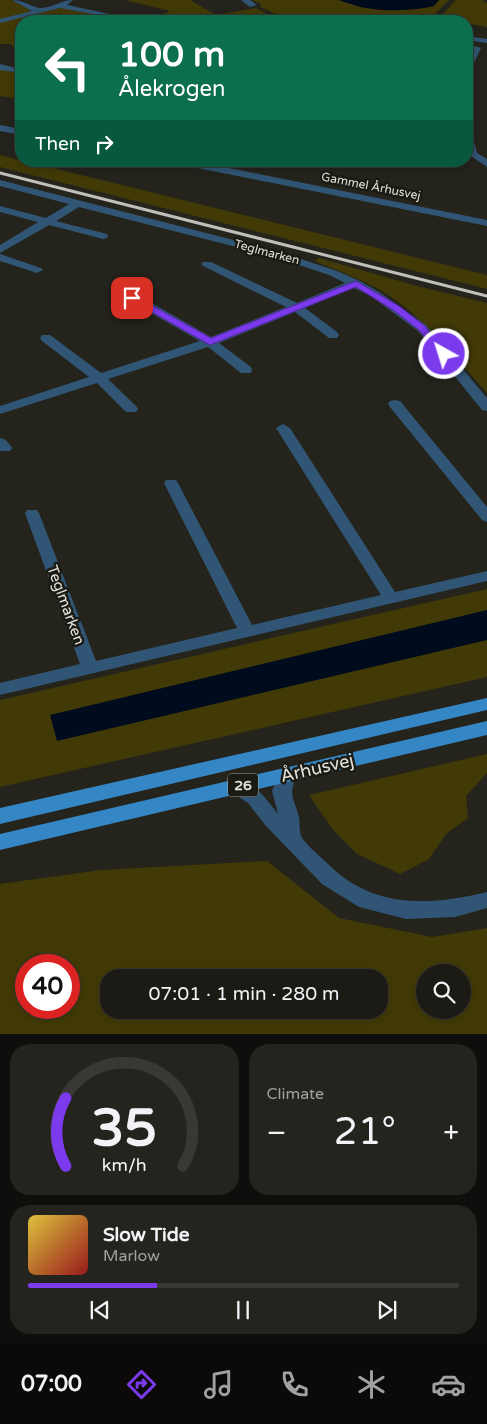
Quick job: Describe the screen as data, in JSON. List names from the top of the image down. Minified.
{"streets":{"main road":["Århusvej","26"],"street":["Gammel Århusvej","Teglmarken"]},"page":{"turn":["100 m","Ålekrogen"],"then":"Then","limit":"40","trip":"07:01 · 1 min · 280 m","tile":"Climate","heat":["−","21°","+"],"song":["Slow Tide","Marlow"],"tabs":"07:00","gauge":["35","km/h"]}}
